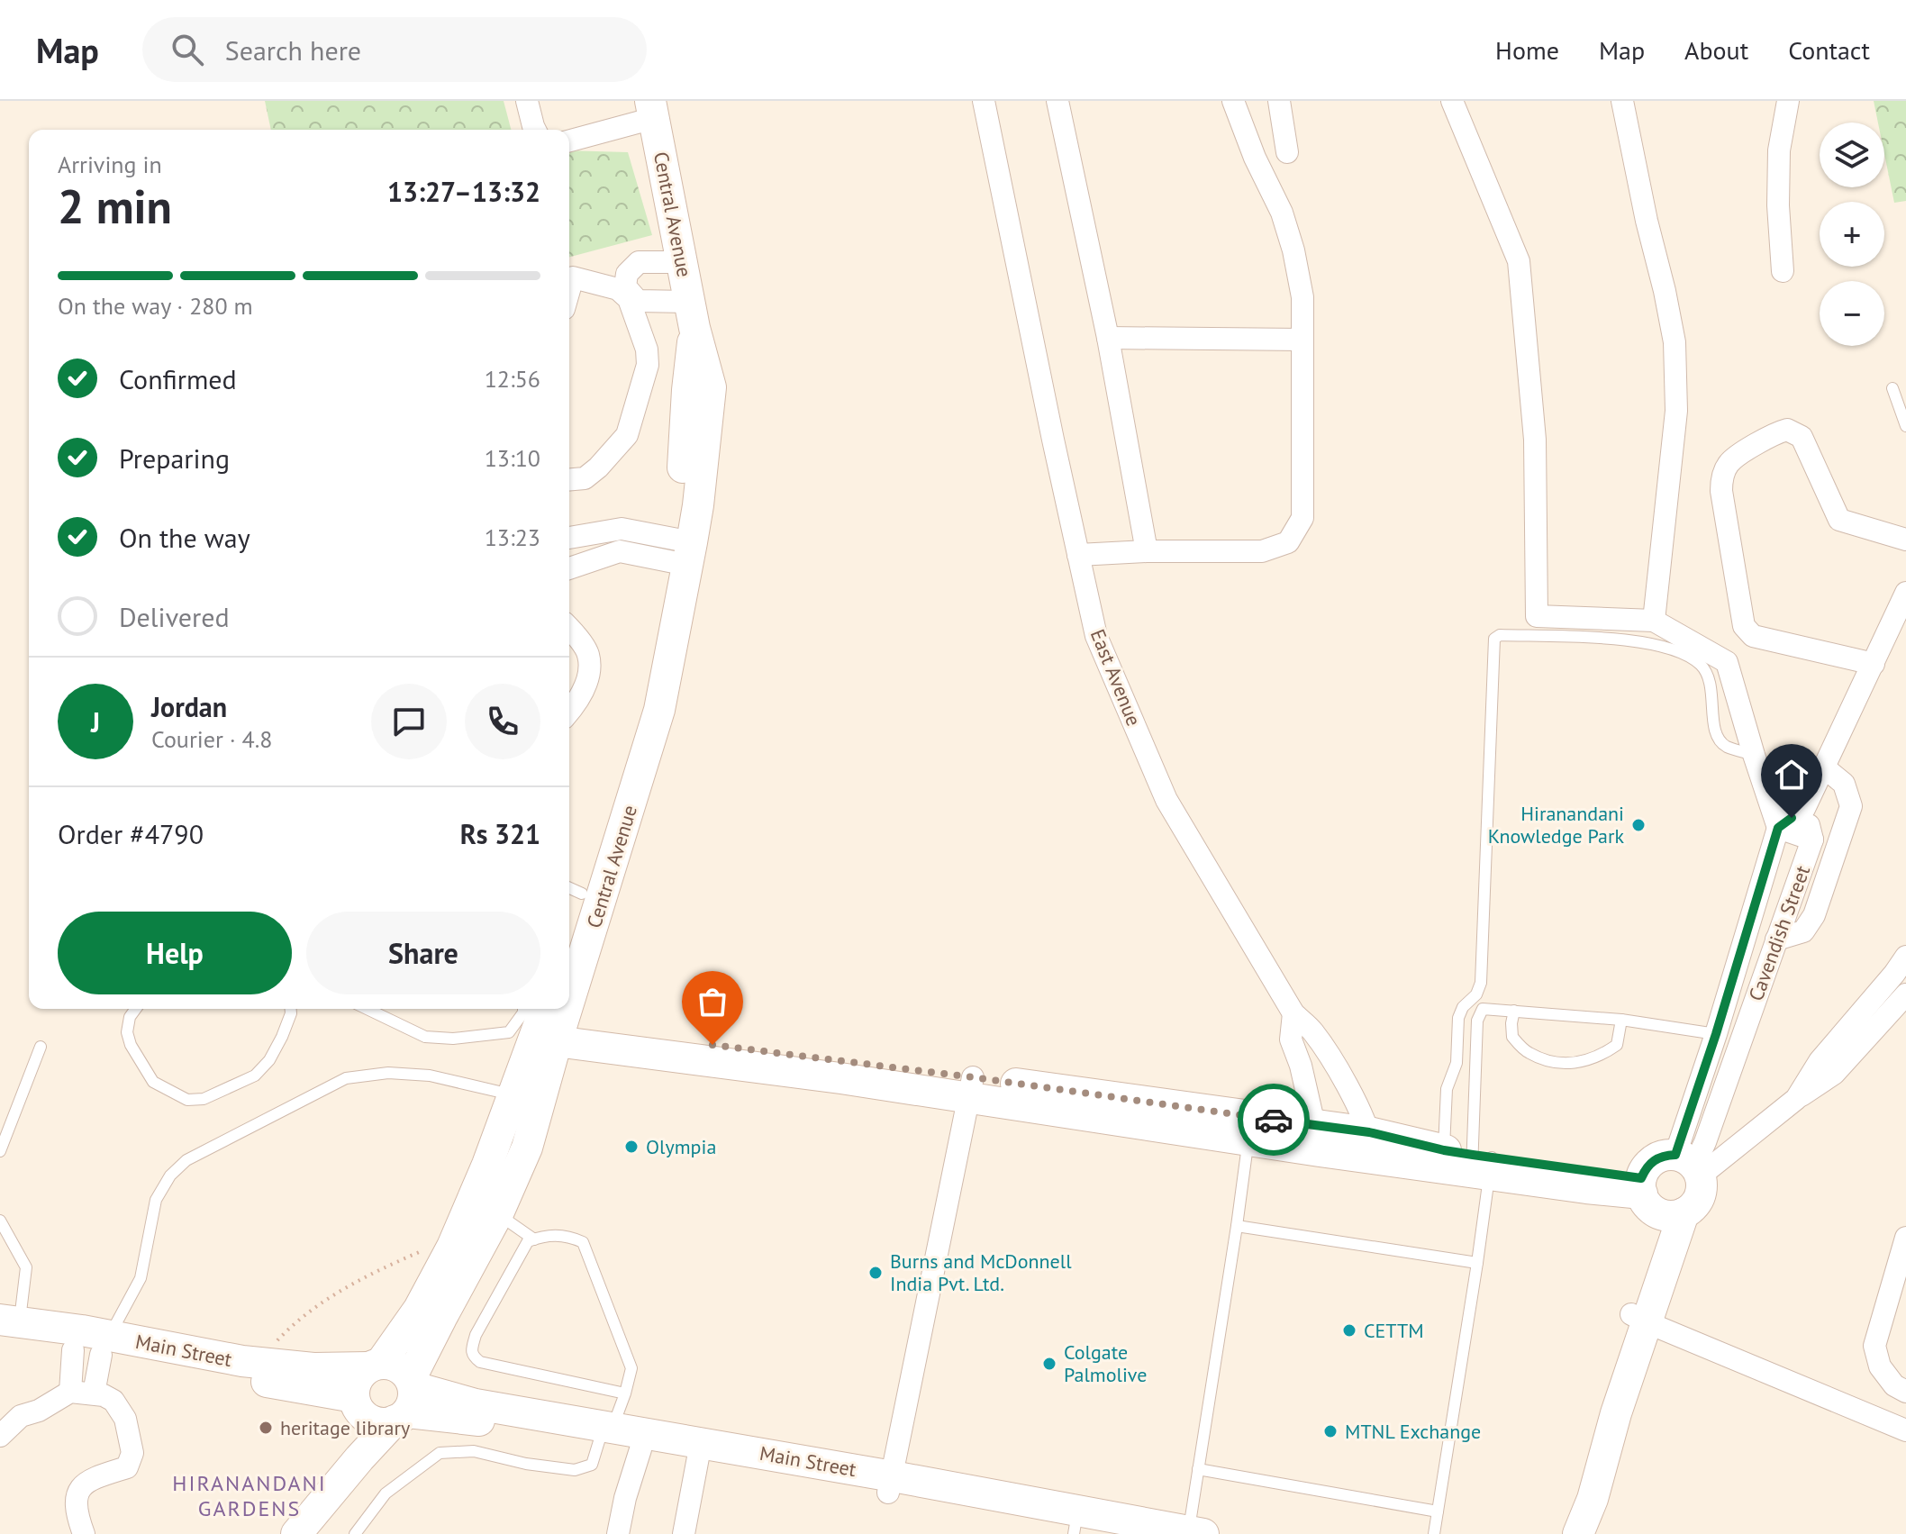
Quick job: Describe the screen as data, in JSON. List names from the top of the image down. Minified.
{"streets":{"main road":["Central Avenue","Main Street"],"street":["East Avenue","Cavendish Street"]},"crossings":[["Central Avenue","Main Street"]],"districts":["HIRANANDANI GARDENS"],"places":["Hiranandani Knowledge Park","Olympia","Burns and McDonnell India Pvt. Ltd.","CETTM","Colgate Palmolive","heritage library","MTNL Exchange"],"page":{"header":"Map","search":"Search here","nav":["Home","Map","About","Contact"],"map_buttons":["+","−"],"heading":["2 min","Arriving in","13:27–13:32"],"panel":["Jordan","Courier · 4.8","Order #4790","Rs 321"],"bar":"On the way · 280 m","list":[["Confirmed","12:56"],["Preparing","13:10"],["On the way","13:23"],"Delivered"],"round":"J","buttons":["Help","Share"]}}
